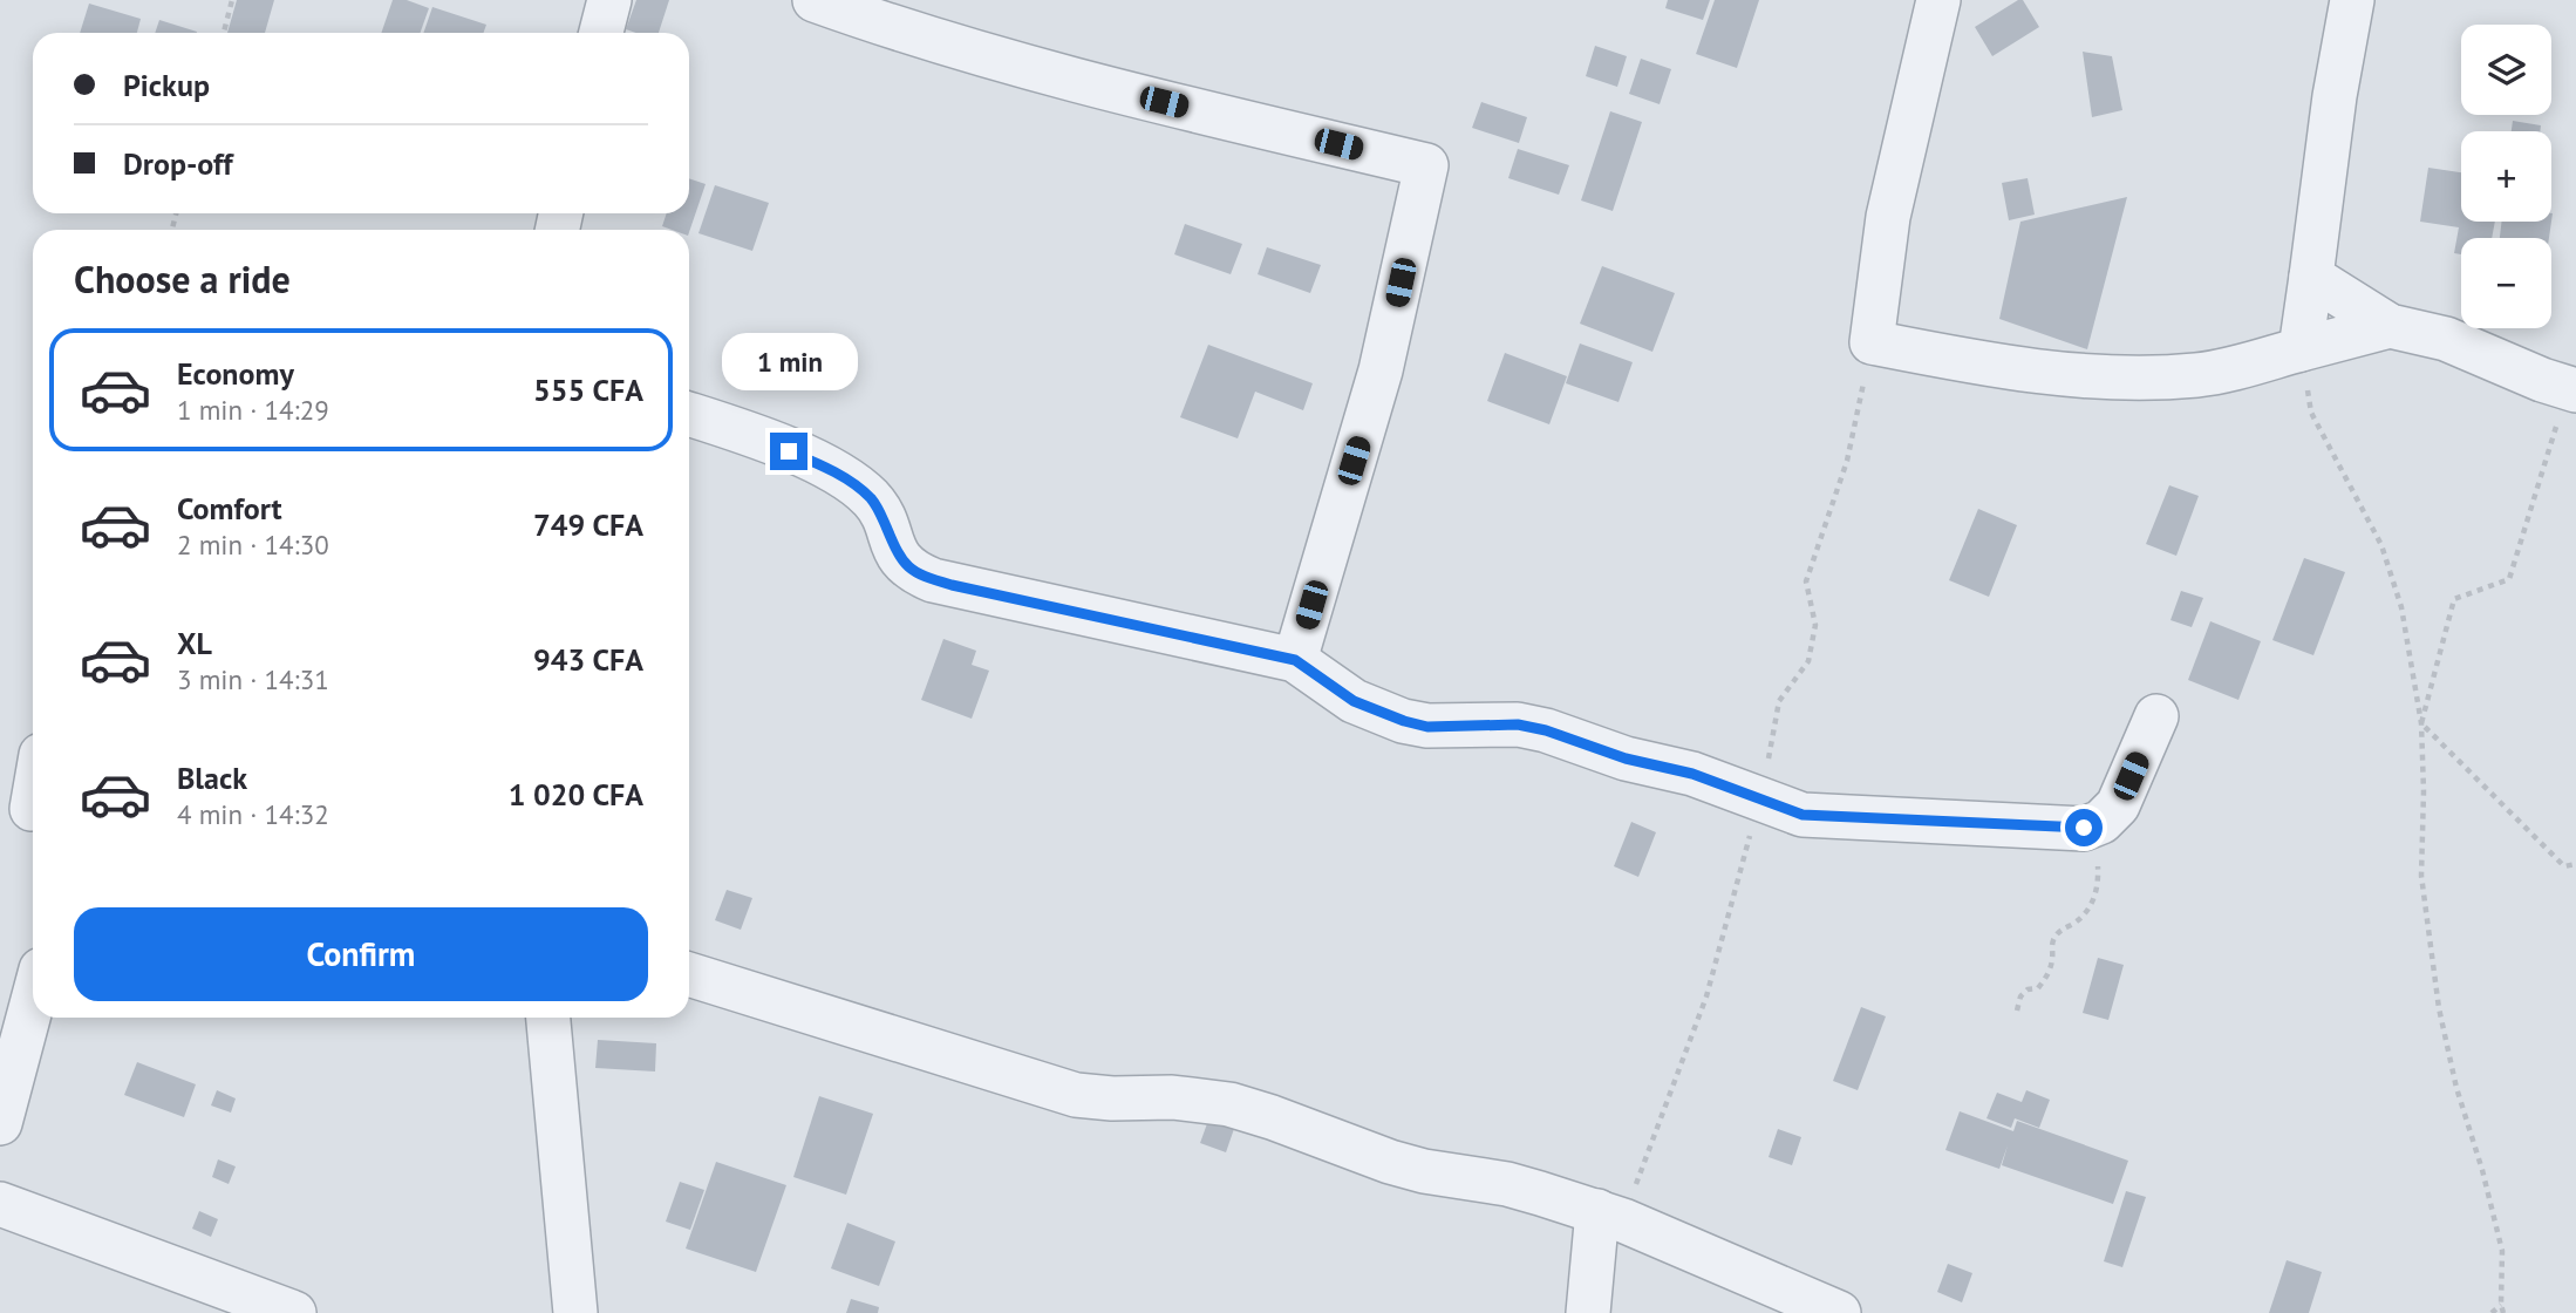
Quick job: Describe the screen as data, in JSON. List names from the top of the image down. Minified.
{"page":{"map_buttons":["+","−"],"banner":["Pickup","Drop-off"],"heading":"Choose a ride","list":[{"name":"Economy","note":"1 min · 14:29","value":"555 CFA"},{"name":"Comfort","note":"2 min · 14:30","value":"749 CFA"},{"name":"XL","note":"3 min · 14:31","value":"943 CFA"},{"name":"Black","note":"4 min · 14:32","value":"1 020 CFA"}],"bubble":"1 min","buttons":"Confirm"}}
